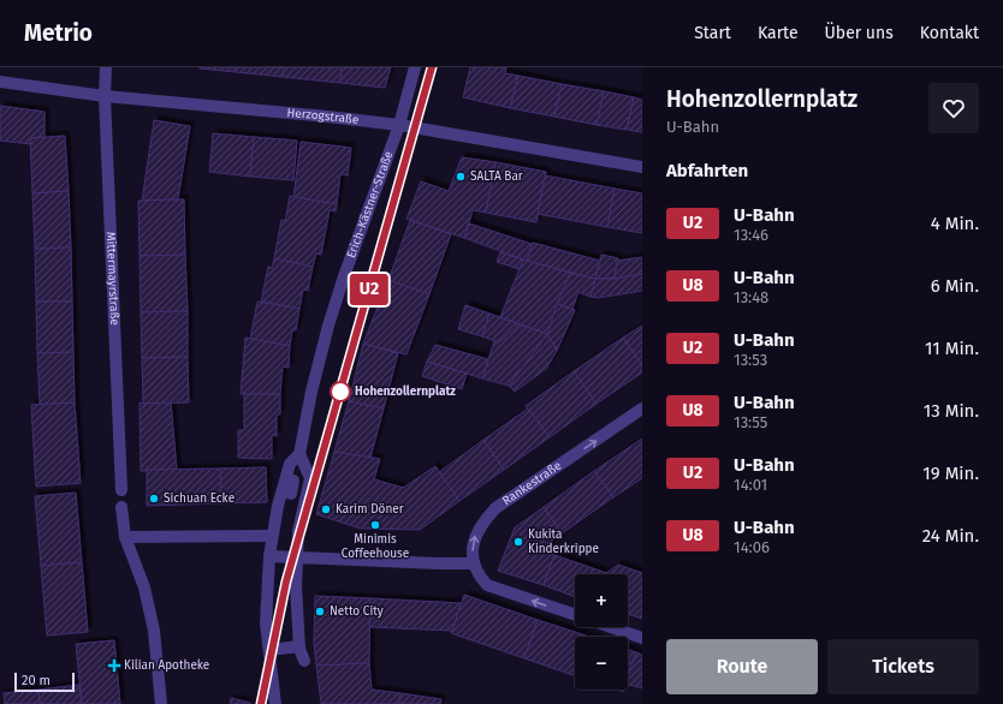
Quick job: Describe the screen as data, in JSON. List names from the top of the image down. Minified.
{"streets":{"street":["Herzogstraße","Erich-Kästner-Straße","Mittermayrstraße","Rankestraße"]},"crossings":[["Herzogstraße","Erich-Kästner-Straße"],["Herzogstraße","Mittermayrstraße"]],"one_way":["Rankestraße"],"places":{"other":["SALTA Bar","Hohenzollernplatz","Sichuan Ecke","Karim Döner","Minimis Coffeehouse","Kukita Kinderkrippe","Netto City"],"health":["Kilian Apotheke"]},"lines":["metro line U2"],"scale_bar":"20 m","page":{"header":"Metrio","nav":["Start","Karte","Über uns","Kontakt"],"on_map":"U2","heading":[["Hohenzollernplatz","U-Bahn"],"Abfahrten"],"list":[{"mark":"U2","name":"U-Bahn","note":"13:46","value":"4 Min."},{"mark":"U8","name":"U-Bahn","note":"13:48","value":"6 Min."},{"mark":"U2","name":"U-Bahn","note":"13:53","value":"11 Min."},{"mark":"U8","name":"U-Bahn","note":"13:55","value":"13 Min."},{"mark":"U2","name":"U-Bahn","note":"14:01","value":"19 Min."},{"mark":"U8","name":"U-Bahn","note":"14:06","value":"24 Min."}],"map_buttons":["+","−"],"buttons":["Route","Tickets"],"scale":"20 m"}}
